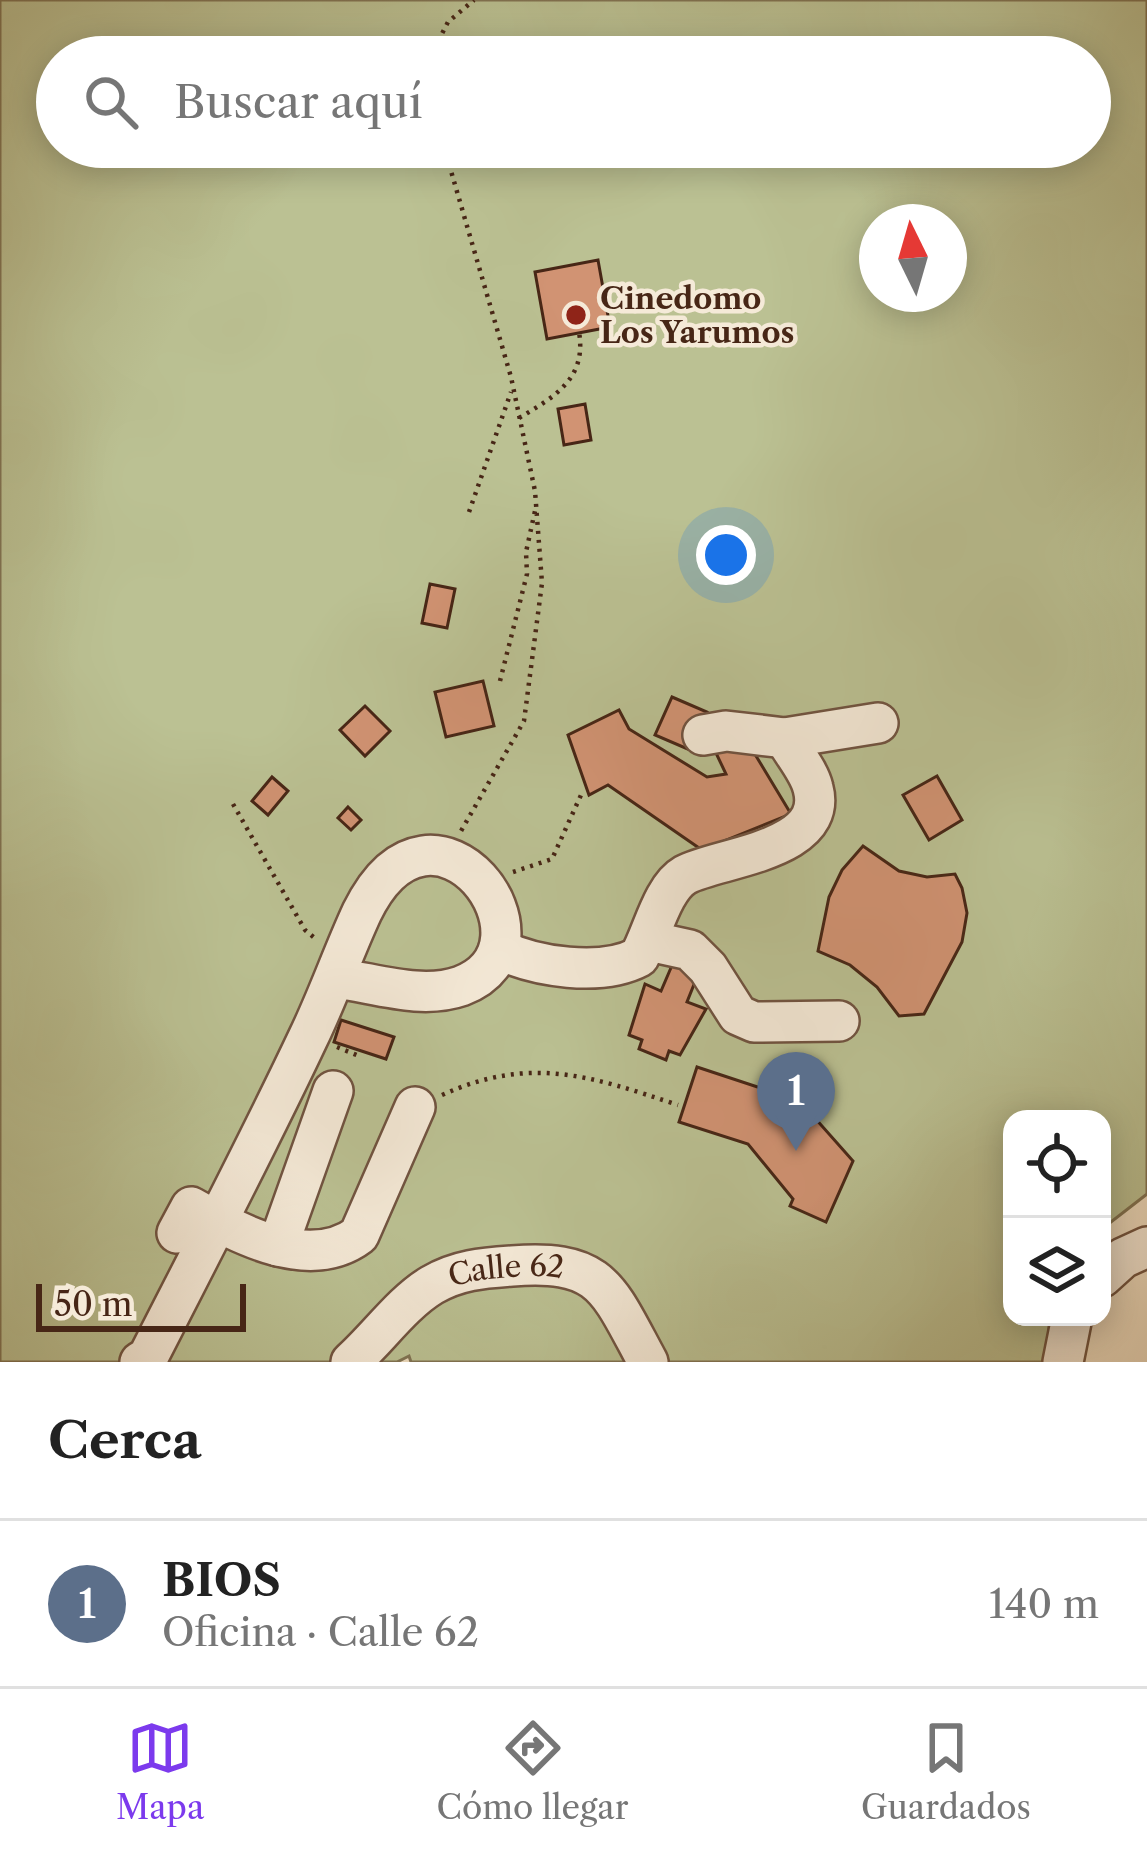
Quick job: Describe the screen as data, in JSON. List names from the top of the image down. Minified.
{"streets":{"street":["Calle 62"]},"places":["Cinedomo Los Yarumos"],"scale_bar":"50 m","north":"top","page":{"search":"Buscar aquí","pins":"1","scale":"50 m","heading":"Cerca","list":[{"mark":"1","name":"BIOS","note":"Oficina · Calle 62","value":"140 m"}],"nav":["Mapa","Cómo llegar","Guardados"]}}
